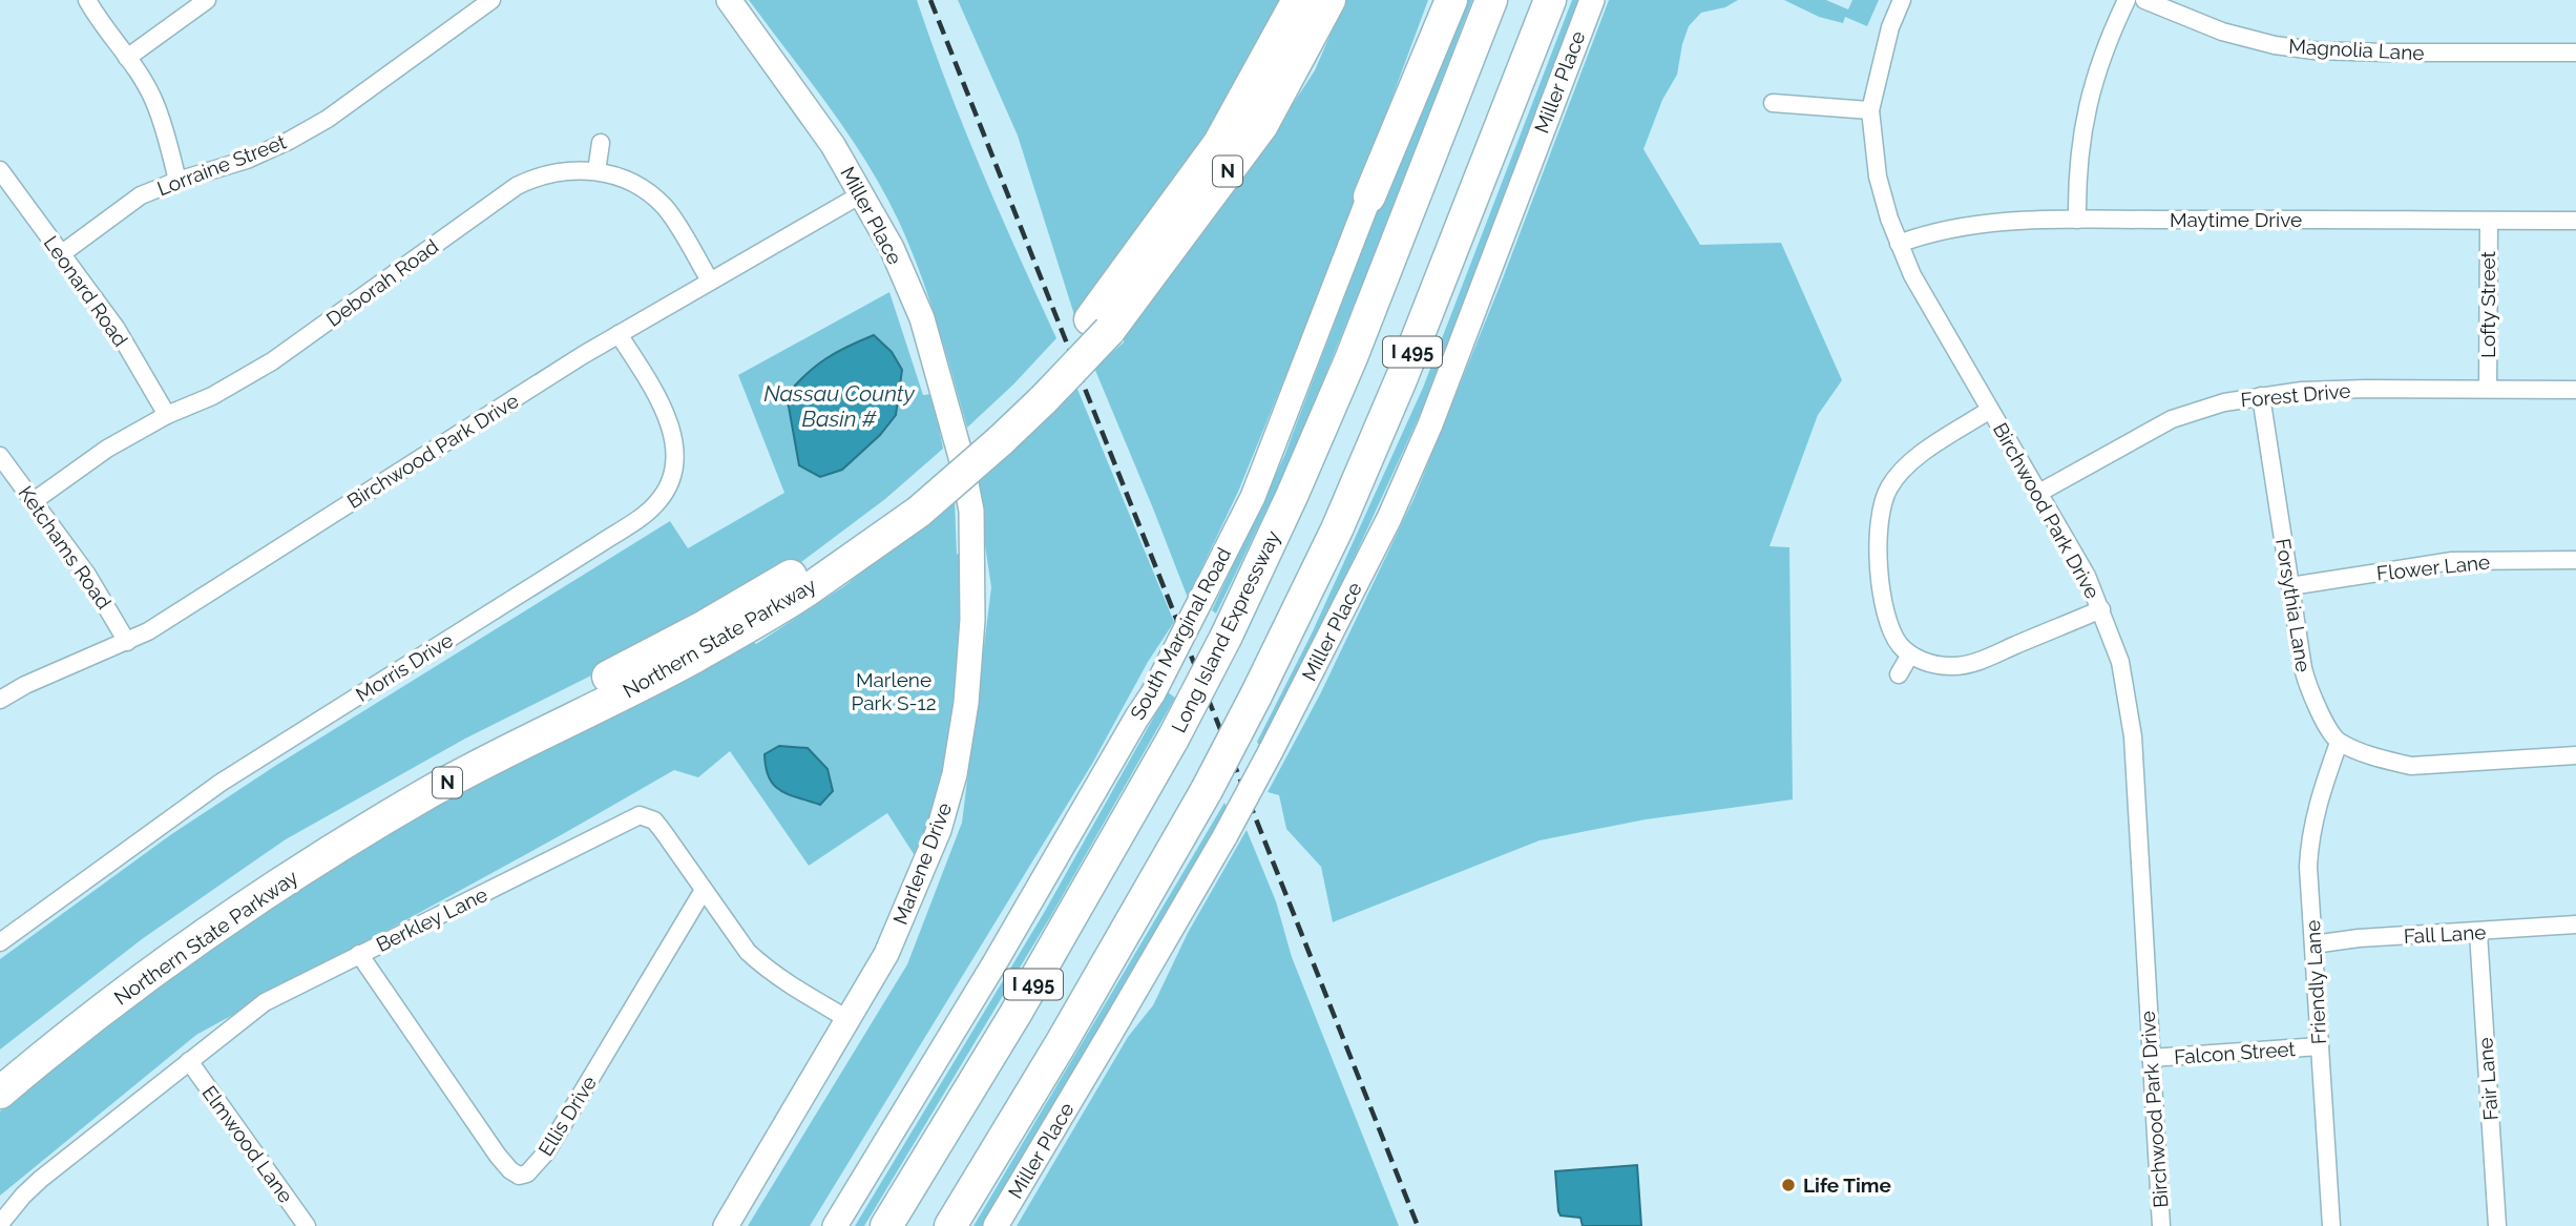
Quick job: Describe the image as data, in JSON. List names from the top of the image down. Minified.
{"streets":{"highway":["N","I 495","Long Island Expressway","Northern State Parkway"],"main road":["Miller Place","South Marginal Road","Marlene Drive"],"street":["Magnolia Lane","Lorraine Street","Maytime Drive","Deborah Road","Leonard Road","Lofty Street","Forest Drive","Birchwood Park Drive","Ketchams Road","Flower Lane","Forsythia Lane","Morris Drive","Berkley Lane","Fall Lane","Friendly Lane","Falcon Street","Fair Lane","Ellis Drive","Elmwood Lane"]},"crossings":[["Miller Place","Birchwood Park Drive"],["Miller Place","Marlene Drive"],["Lorraine Street","Leonard Road"],["Maytime Drive","Lofty Street"],["Maytime Drive","Birchwood Park Drive"],["Deborah Road","Leonard Road"],["Deborah Road","Birchwood Park Drive"],["Deborah Road","Ketchams Road"],["Lofty Street","Forest Drive"],["Forest Drive","Birchwood Park Drive"],["Forest Drive","Forsythia Lane"],["Birchwood Park Drive","Ketchams Road"],["Birchwood Park Drive","Morris Drive"],["Birchwood Park Drive","Falcon Street"],["Flower Lane","Forsythia Lane"],["Forsythia Lane","Friendly Lane"],["Marlene Drive","Berkley Lane"],["Berkley Lane","Ellis Drive"],["Berkley Lane","Elmwood Lane"],["Fall Lane","Friendly Lane"],["Fall Lane","Fair Lane"],["Friendly Lane","Falcon Street"]],"water":["Nassau County Basin #"],"parks":["Marlene Park S-12"],"places":["Life Time"]}
